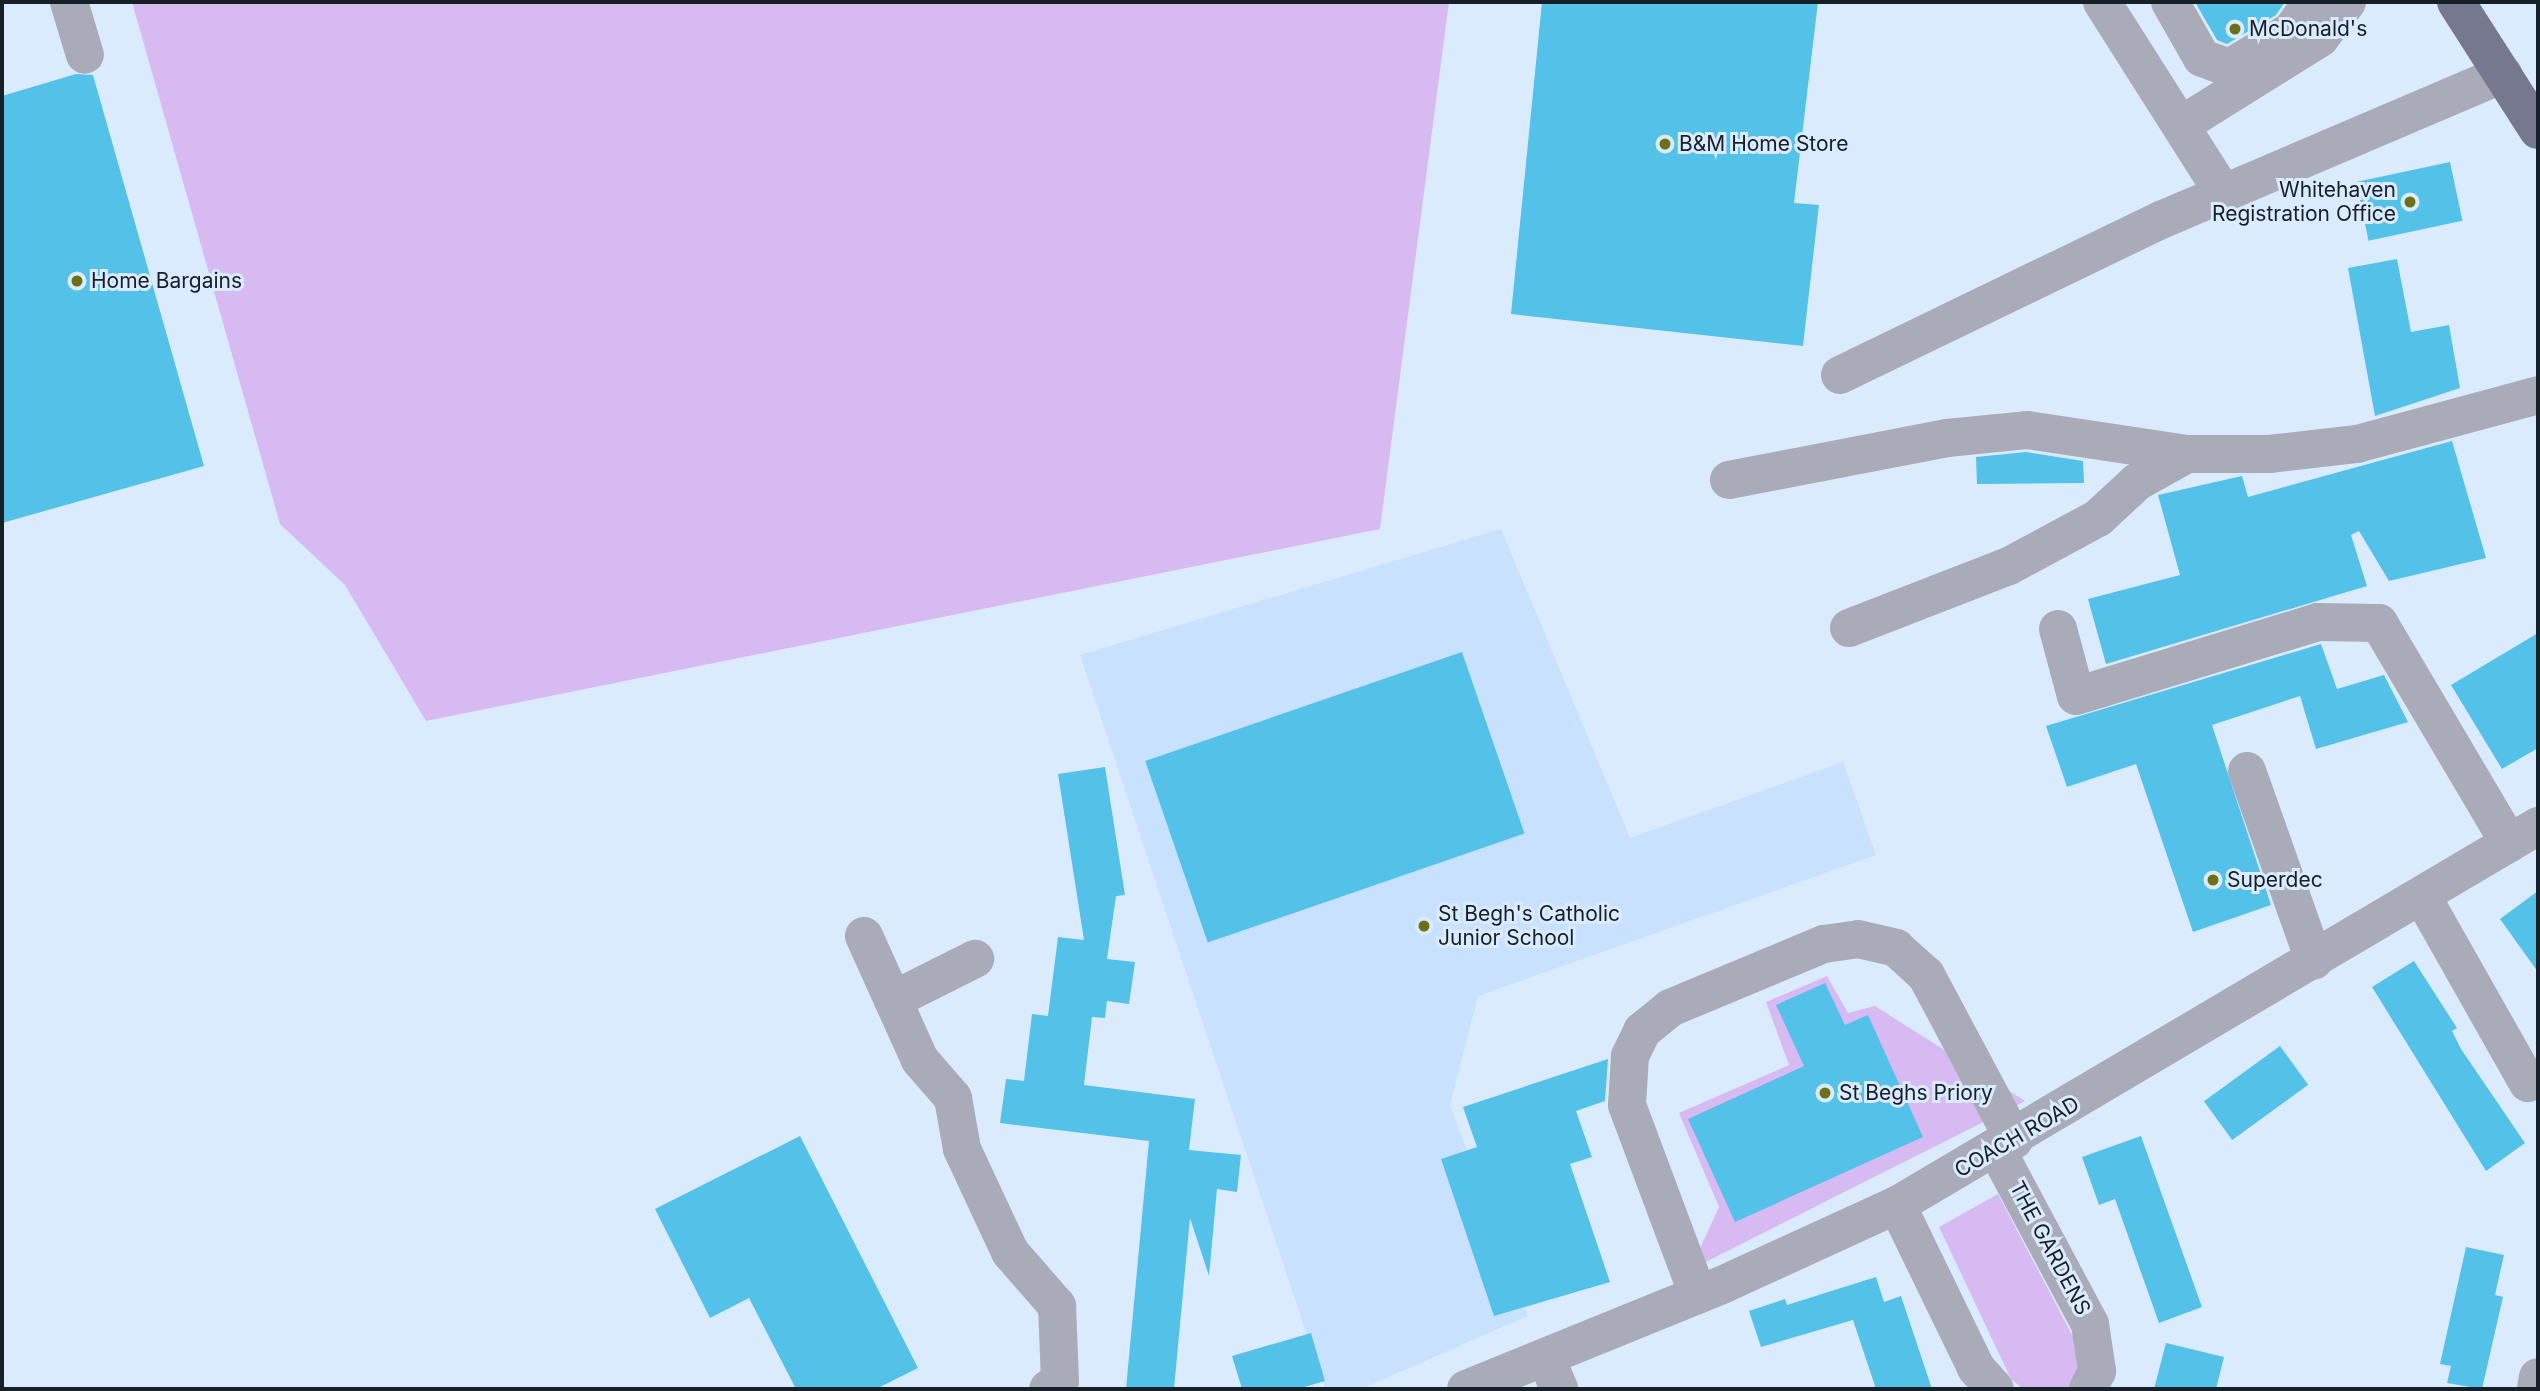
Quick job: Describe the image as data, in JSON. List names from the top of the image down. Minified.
{"streets":{"street":["COACH ROAD","THE GARDENS"]},"crossings":[["COACH ROAD","THE GARDENS"]],"places":["McDonald's","B&M Home Store","Whitehaven Registration Office","Home Bargains","Superdec","St Begh's Catholic Junior School","St Beghs Priory"]}
